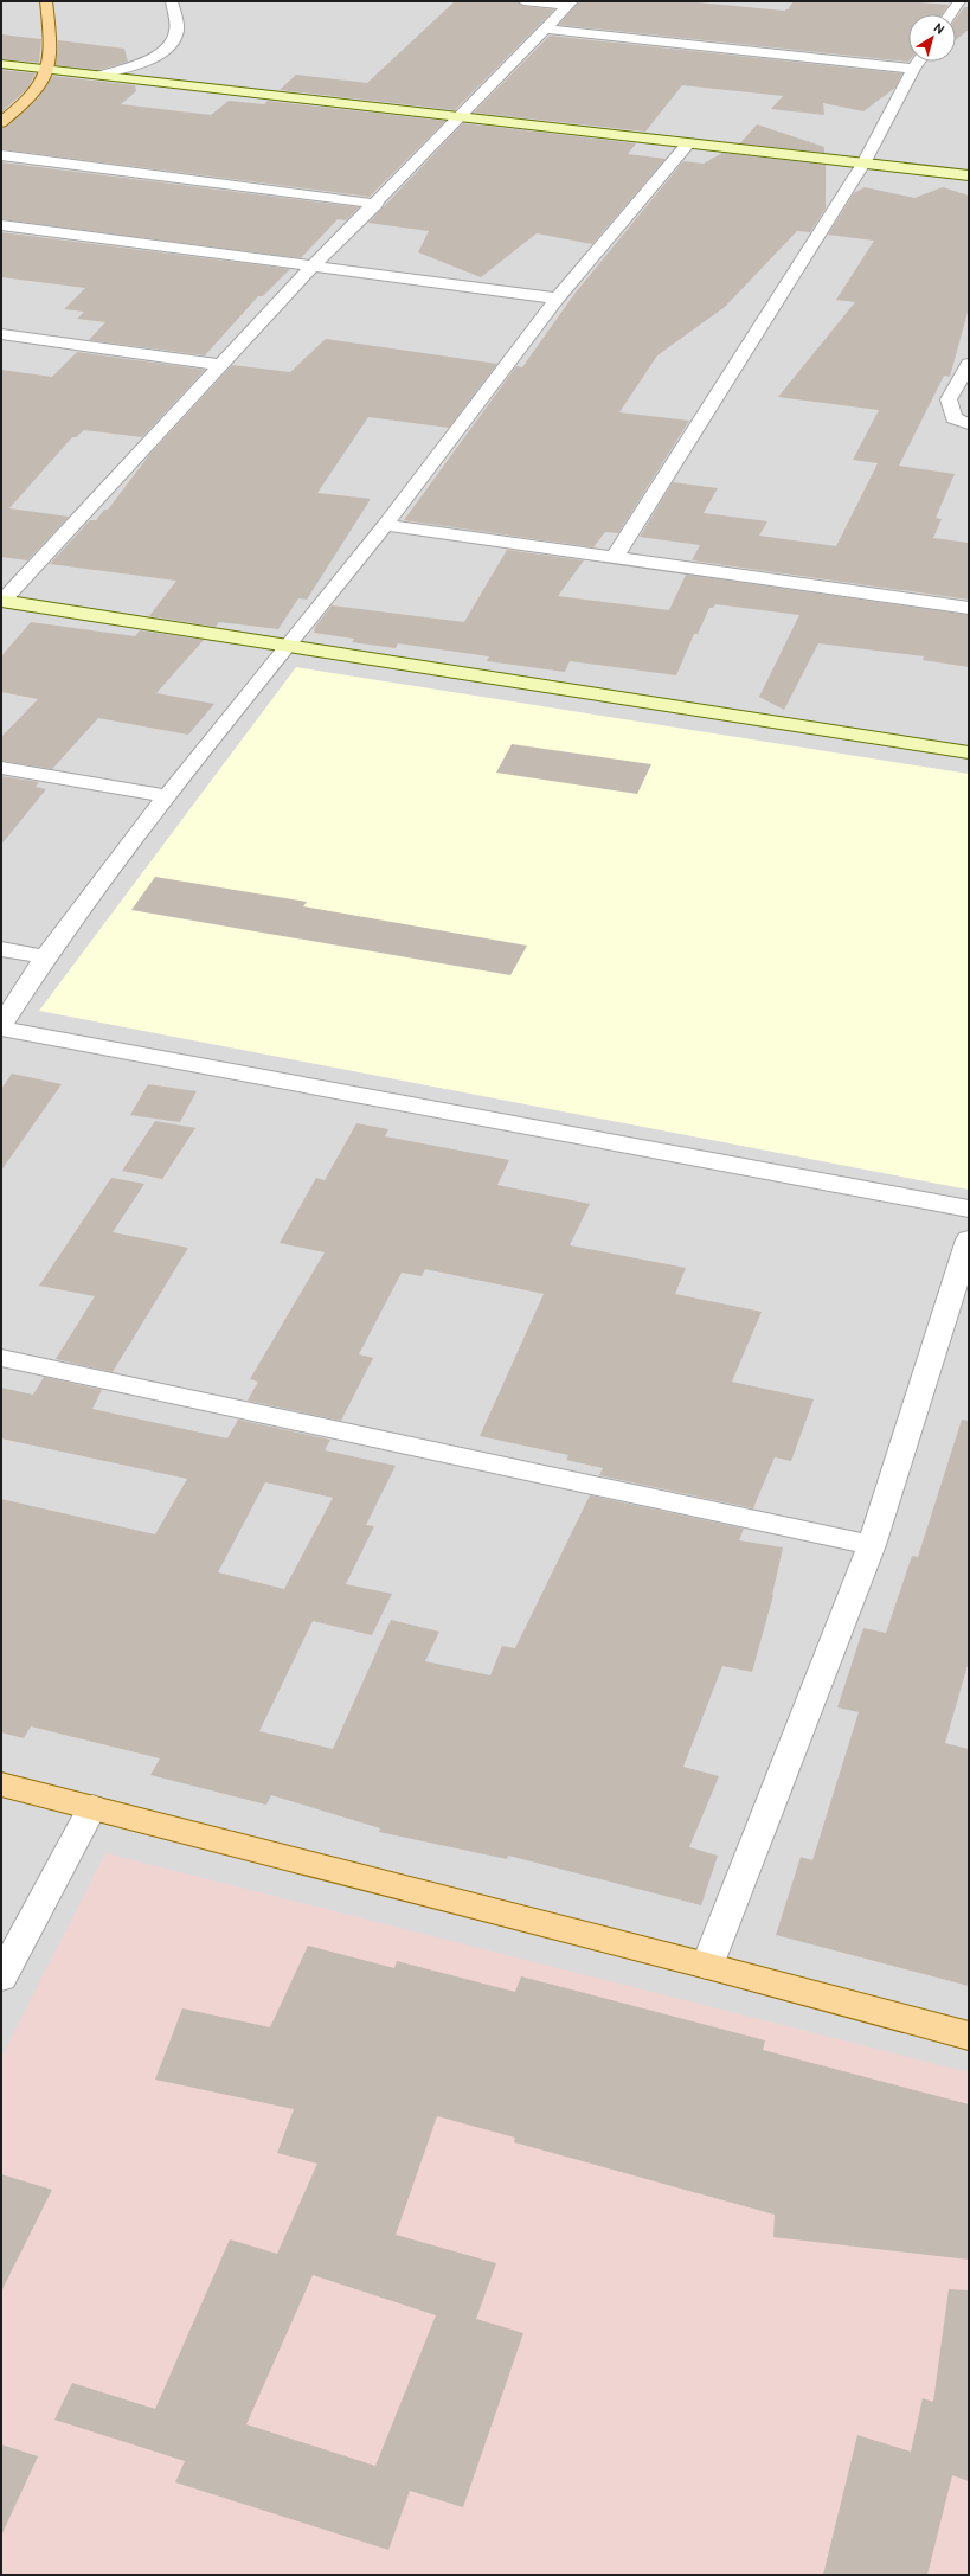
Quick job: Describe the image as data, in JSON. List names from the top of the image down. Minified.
{"north":"top right"}
